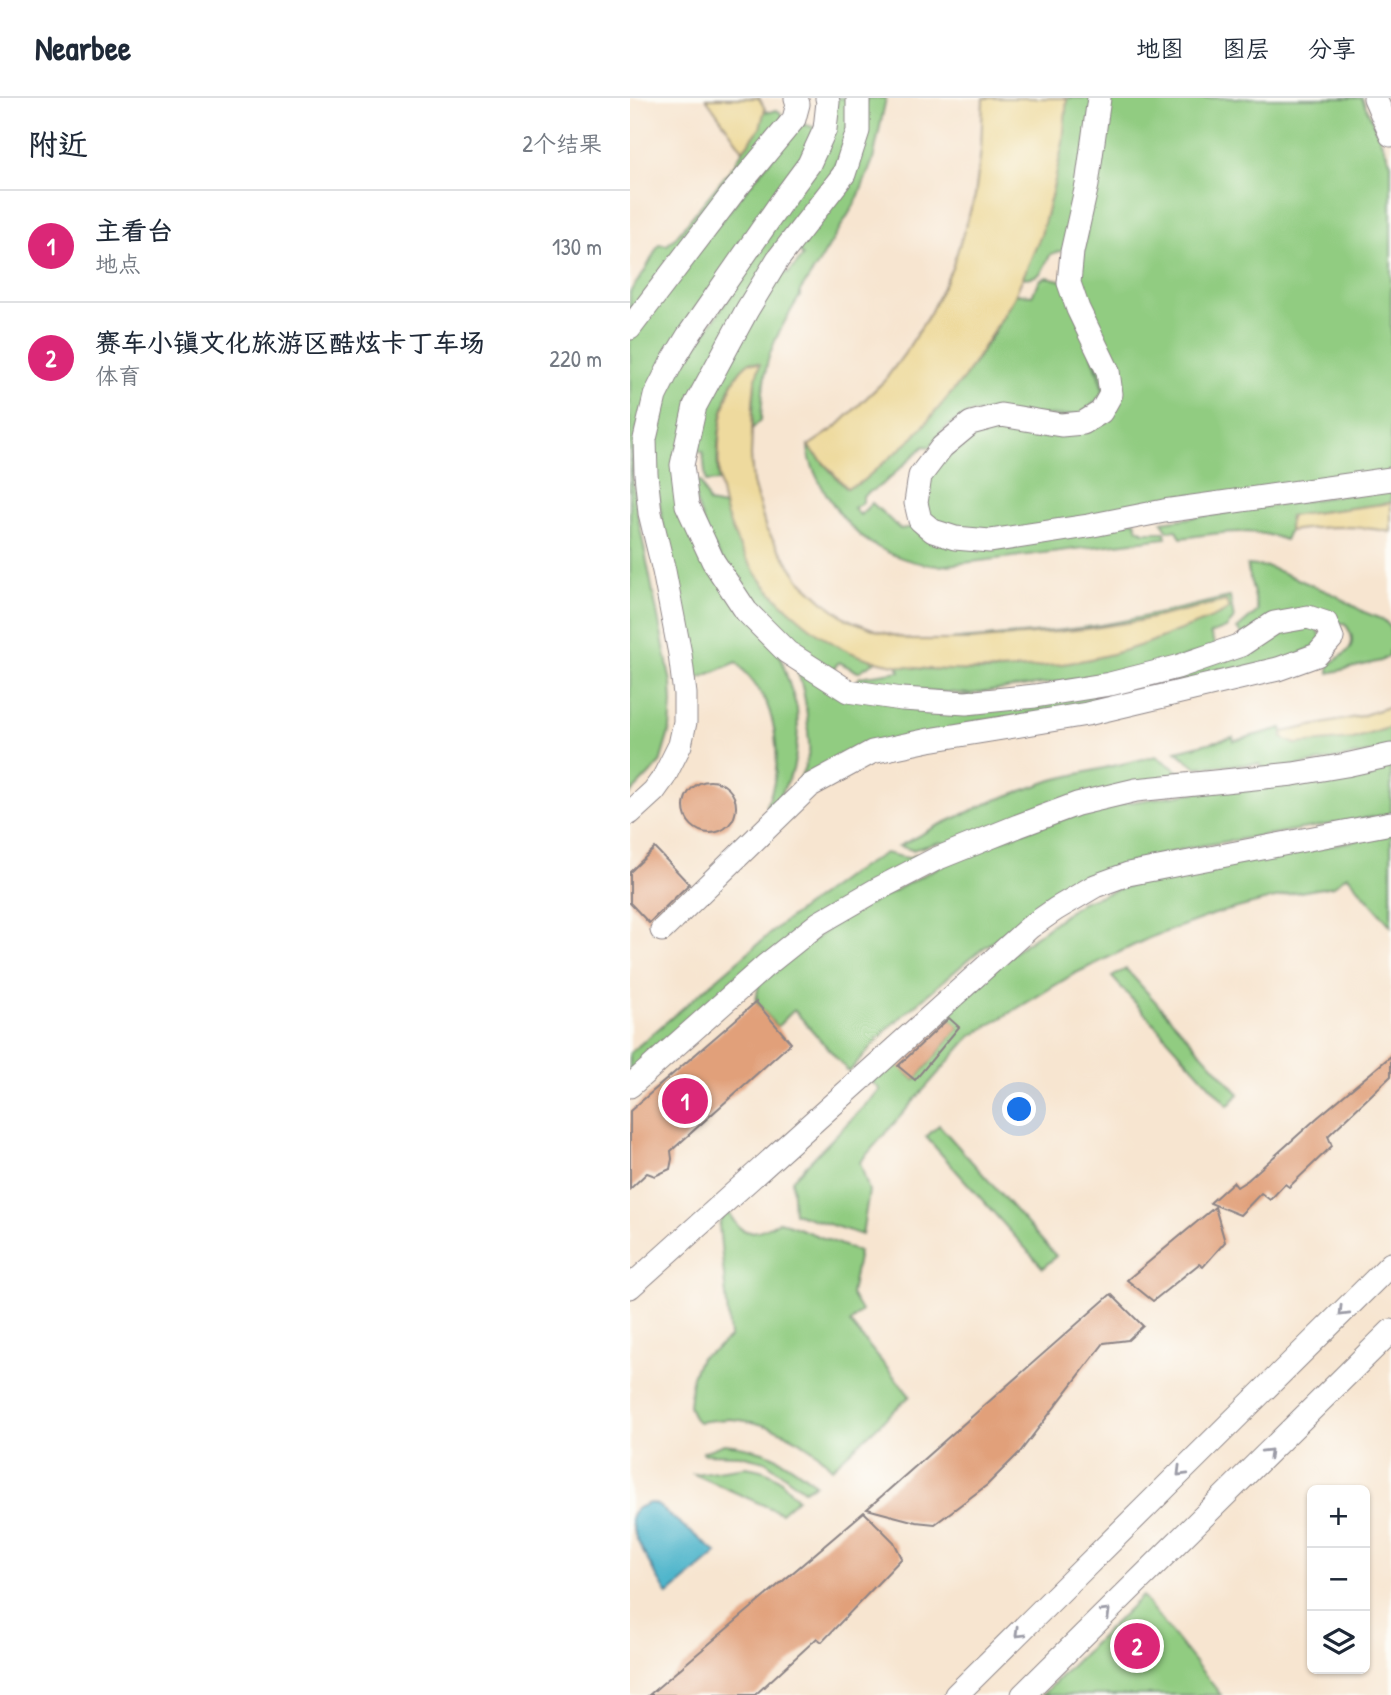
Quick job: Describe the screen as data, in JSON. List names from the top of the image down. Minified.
{"page":{"header":"Nearbee","nav":["地图","图层","分享"],"heading":["附近","2个结果"],"list":[{"mark":"1","name":"主看台","note":"地点","value":"130 m"},{"mark":"2","name":"赛车小镇文化旅游区酷炫卡丁车场","note":"体育","value":"220 m"}],"pins":["1","2"],"map_buttons":["+","−"]}}
